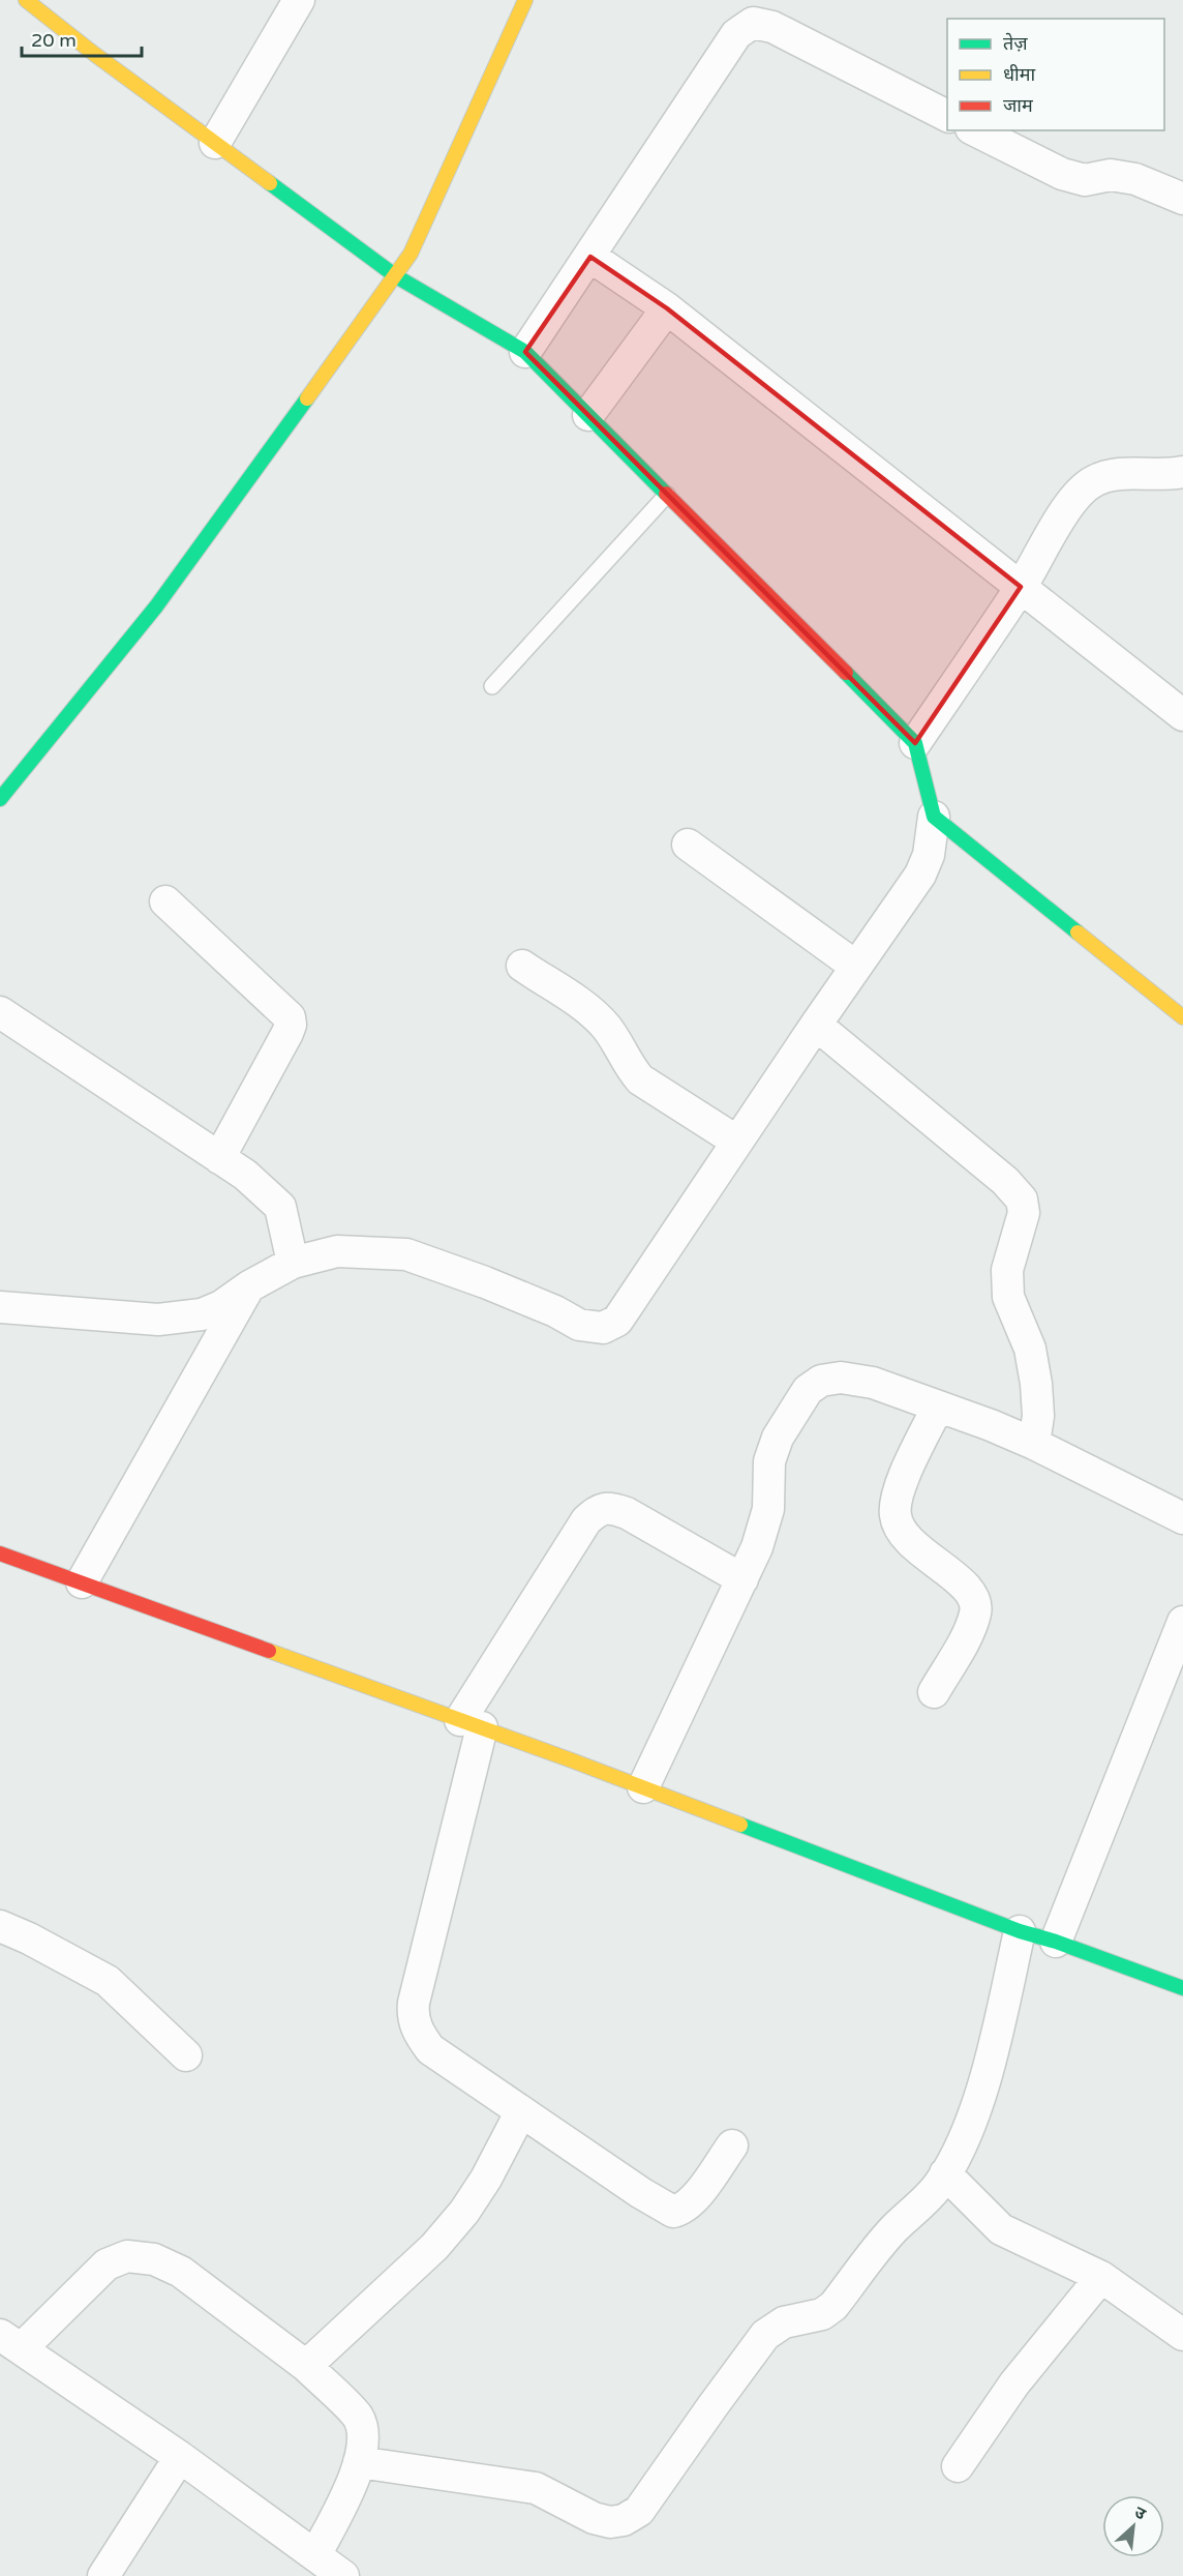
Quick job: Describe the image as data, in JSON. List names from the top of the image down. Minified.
{"legend":["तेज़","धीमा","जाम"],"scale_bar":"20 m","north":"top right"}
